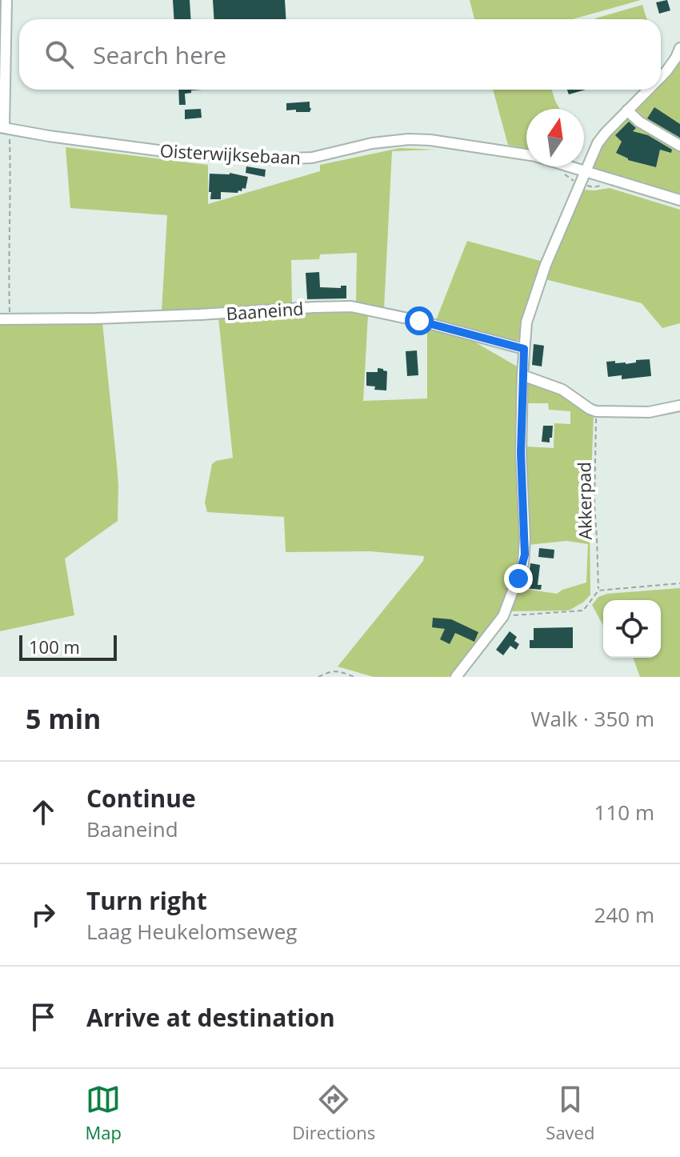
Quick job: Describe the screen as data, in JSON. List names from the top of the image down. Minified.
{"streets":{"street":["Oisterwijksebaan","Baaneind"],"path":["Akkerpad"]},"scale_bar":"100 m","north":"top","page":{"search":"Search here","scale":"100 m","heading":["5 min","Walk · 350 m"],"list":[["Continue","Baaneind","110 m"],["Turn right","Laag Heukelomseweg","240 m"],"Arrive at destination"],"nav":["Map","Directions","Saved"]}}
